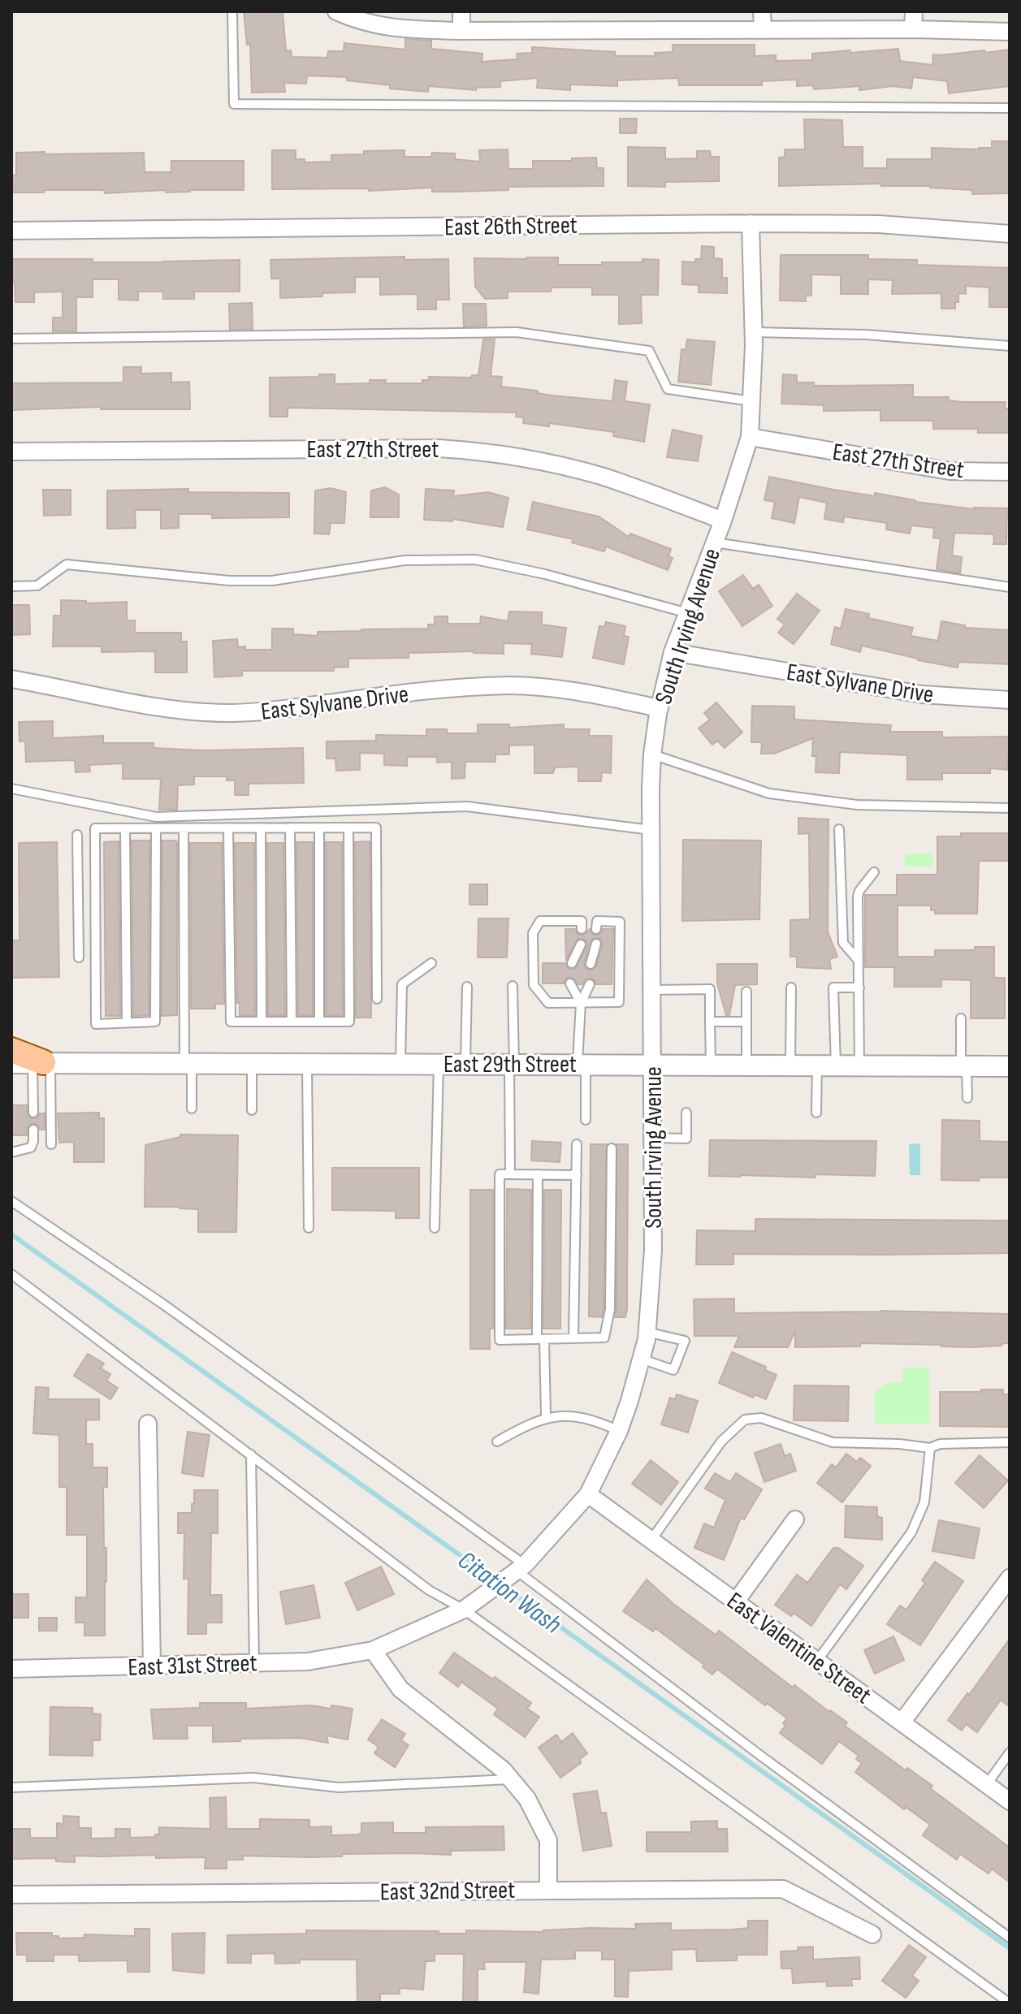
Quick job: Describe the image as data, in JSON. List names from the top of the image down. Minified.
{"streets":{"street":["East 26th Street","East 27th Street","South Irving Avenue","East Sylvane Drive","East 29th Street","East Valentine Street","East 31st Street","East 32nd Street"]},"crossings":[["East 26th Street","South Irving Avenue"],["East 27th Street","South Irving Avenue"],["South Irving Avenue","East Sylvane Drive"],["South Irving Avenue","East 29th Street"],["South Irving Avenue","East Valentine Street"],["South Irving Avenue","East 31st Street"]],"water":["Citation Wash"]}
